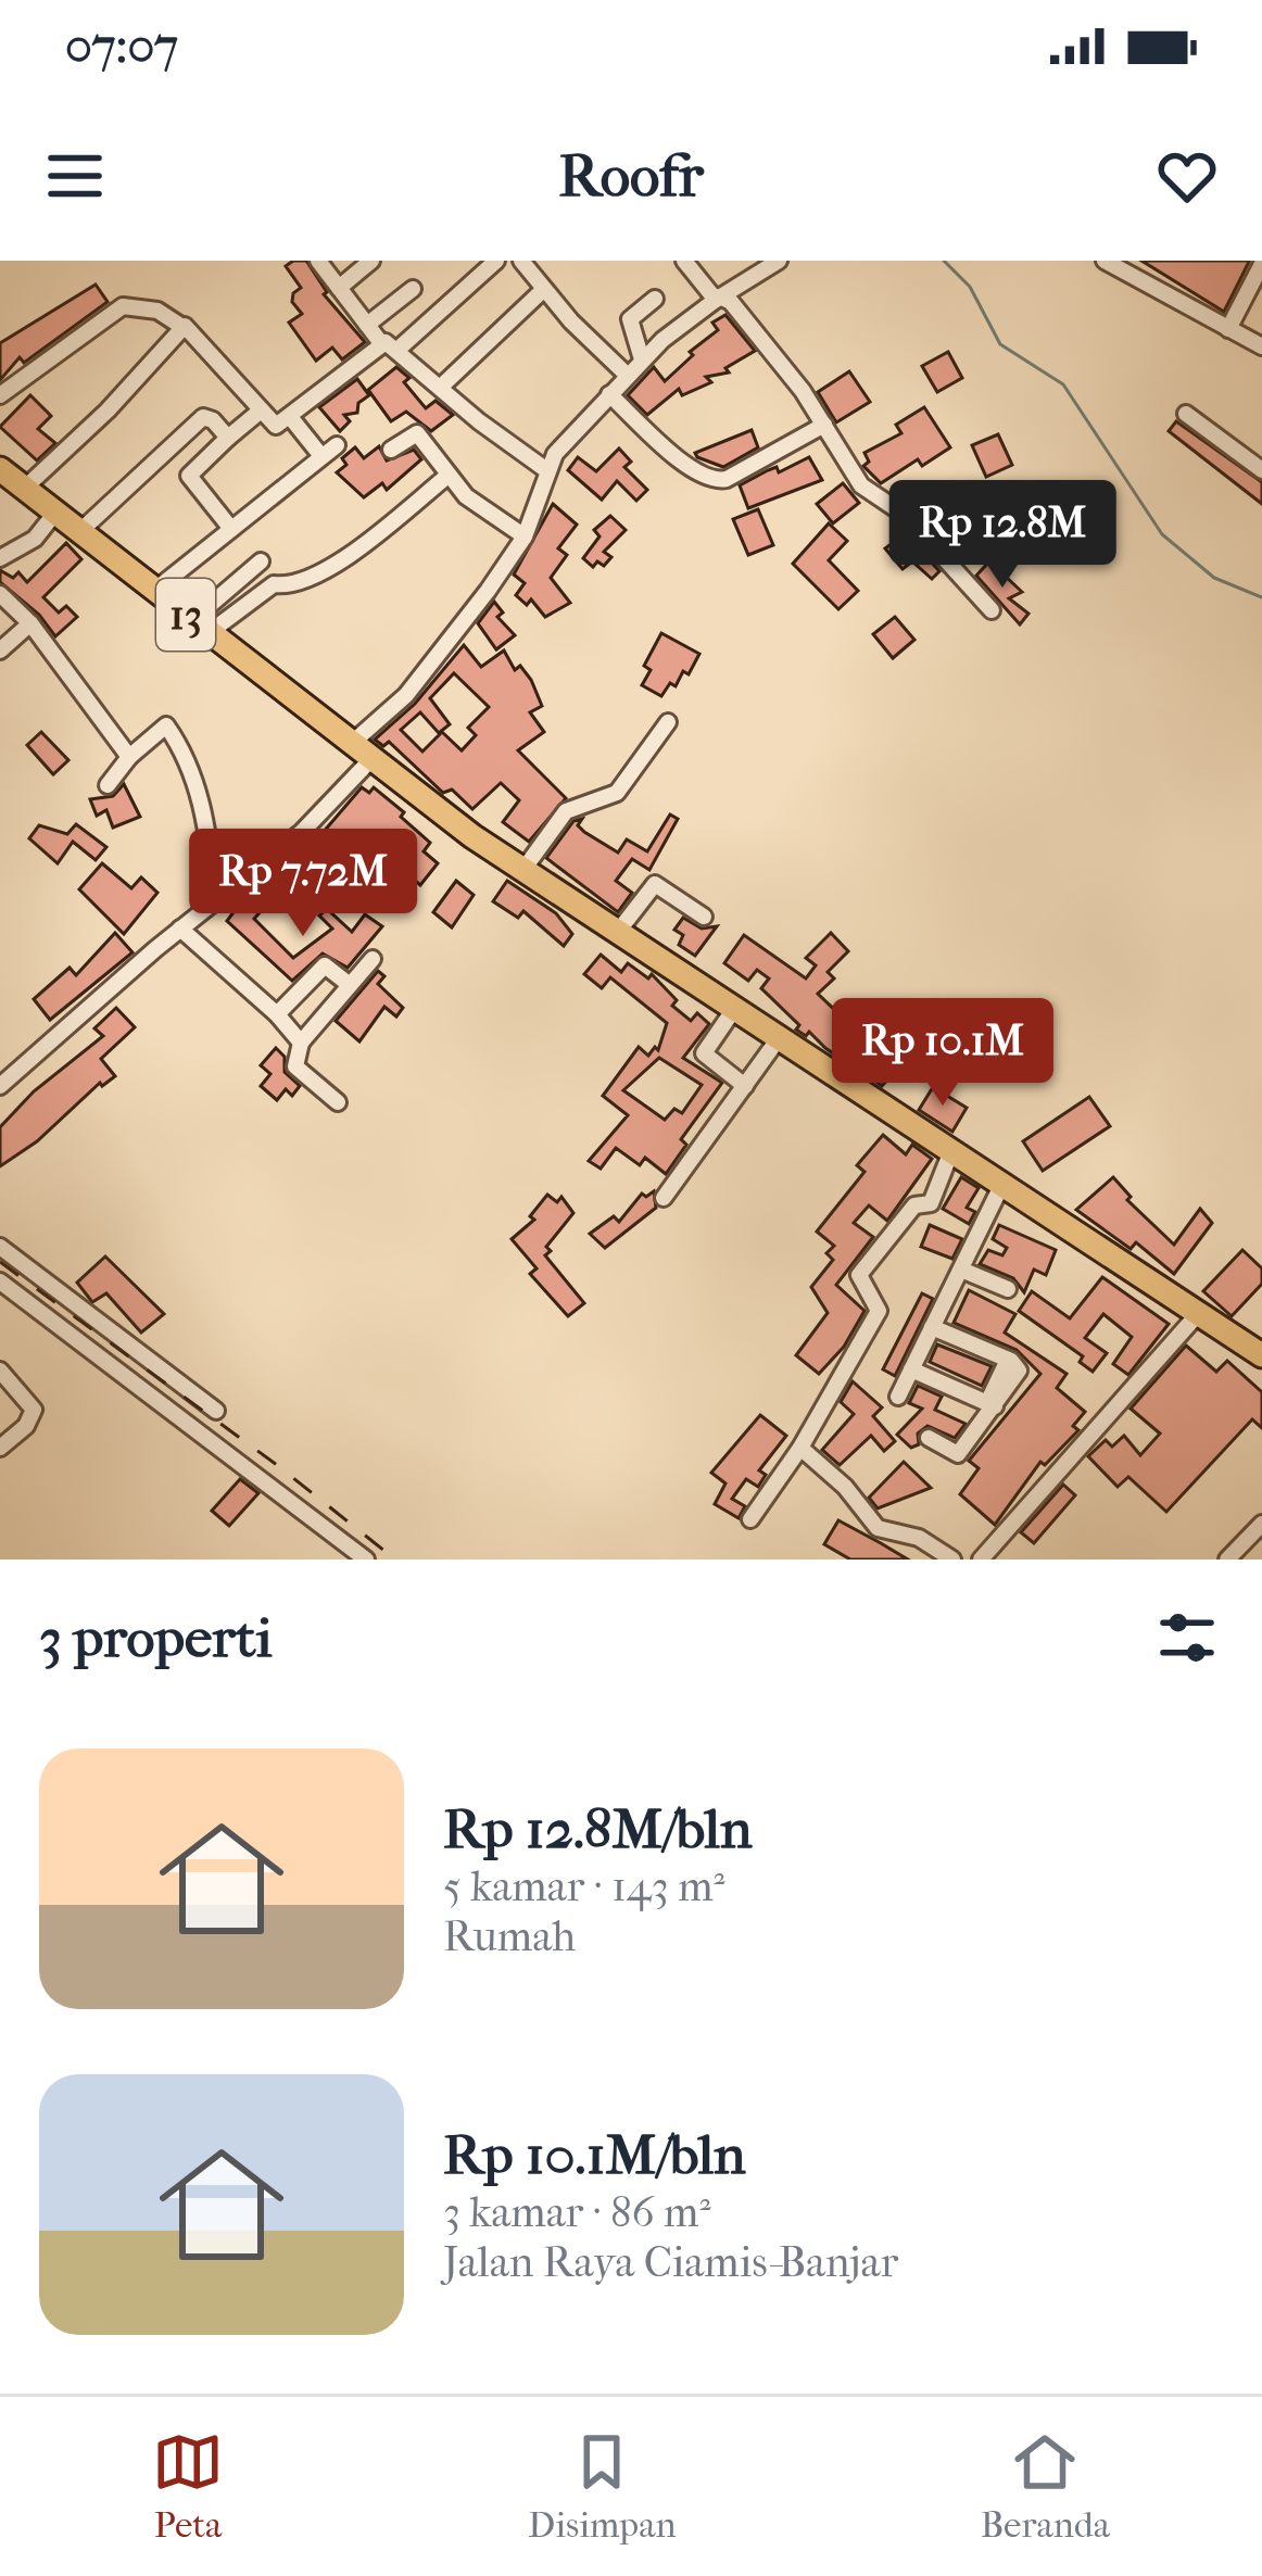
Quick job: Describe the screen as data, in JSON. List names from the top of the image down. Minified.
{"streets":{"highway":["13"]},"page":{"status":"07:07","header":"Roofr","price":["Rp 12.8M","Rp 7.72M","Rp 10.1M"],"heading":"3 properti","list":[{"name":"Rp 12.8M/bln","note":"5 kamar · 143 m² · Rumah"},{"name":"Rp 10.1M/bln","note":"3 kamar · 86 m² · Jalan Raya Ciamis-Banjar"}],"tabs":["Peta","Disimpan","Beranda"]}}
